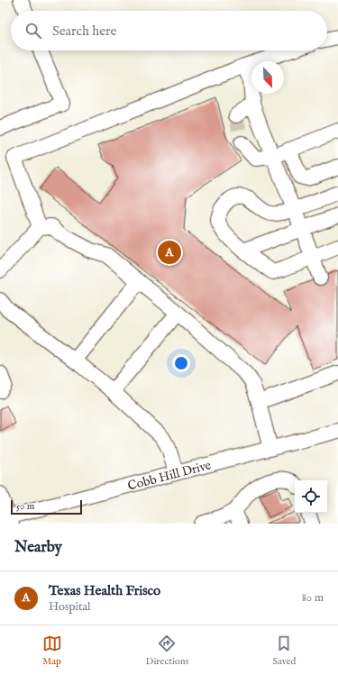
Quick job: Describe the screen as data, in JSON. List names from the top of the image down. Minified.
{"streets":{"street":["Cobb Hill Drive"]},"scale_bar":"50 m","north":"bottom right","page":{"search":"Search here","pins":"A","scale":"50 m","heading":"Nearby","list":[{"mark":"A","name":"Texas Health Frisco","note":"Hospital","value":"80 m"}],"nav":["Map","Directions","Saved"]}}
